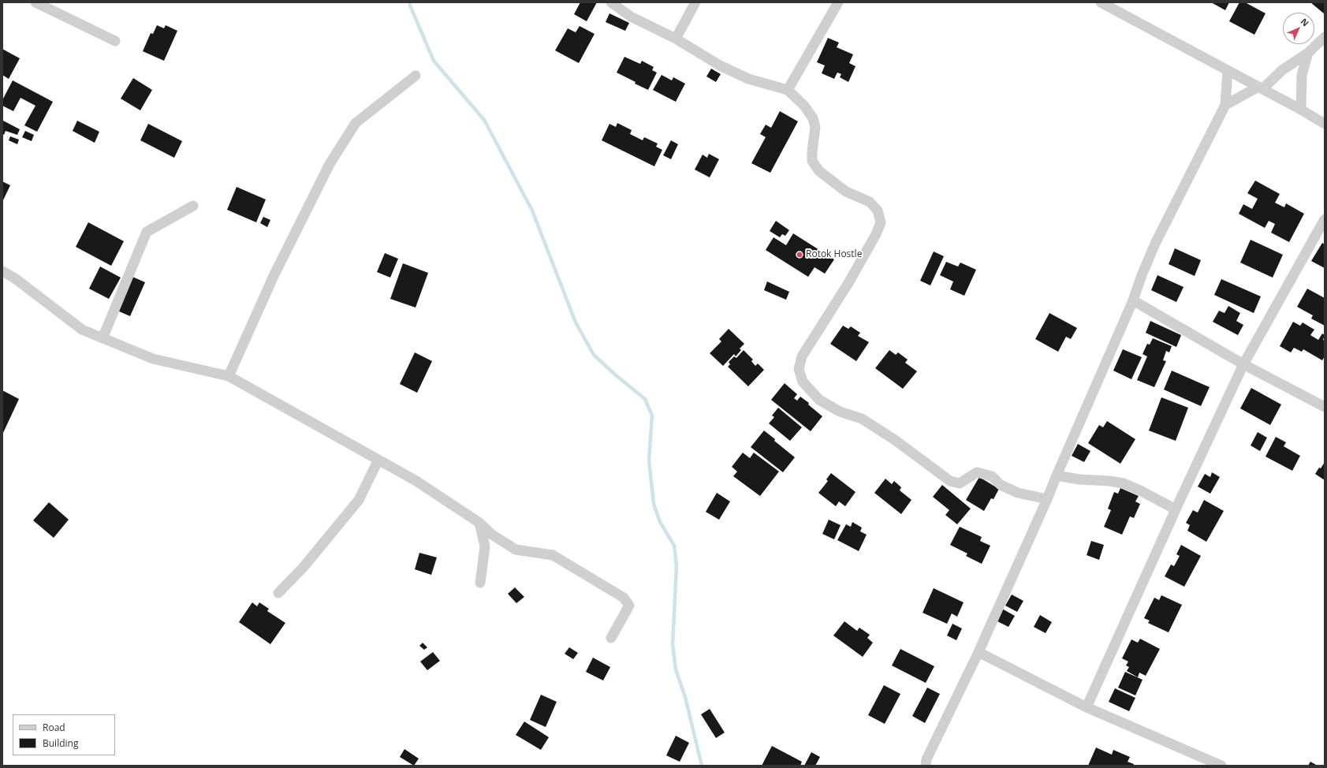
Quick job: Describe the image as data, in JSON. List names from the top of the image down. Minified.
{"places":["Rotok Hostle"],"legend":["Road","Building"],"north":"top right"}
